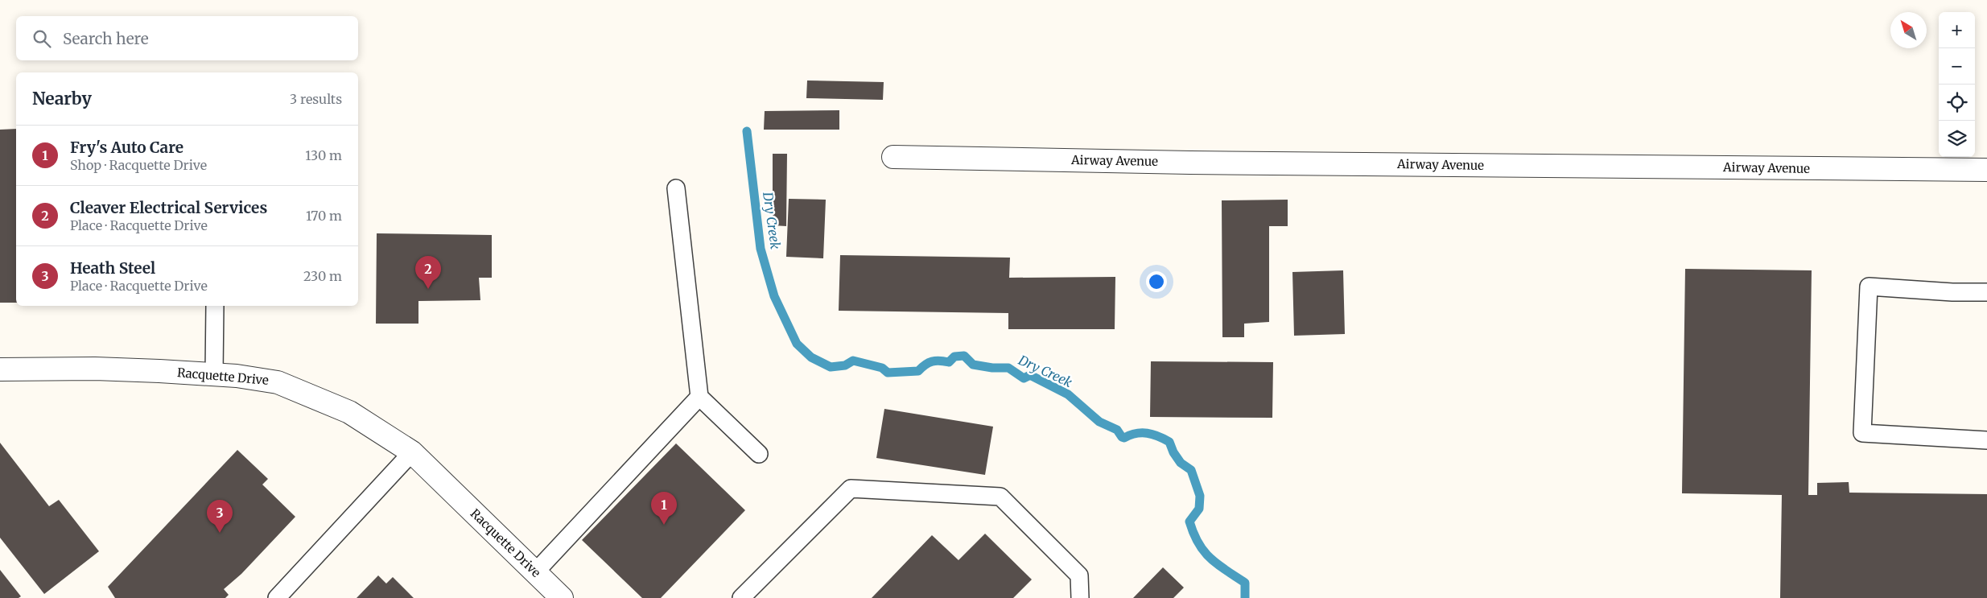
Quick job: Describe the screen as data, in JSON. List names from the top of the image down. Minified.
{"streets":{"street":["Airway Avenue","Racquette Drive"]},"water":["Dry Creek"],"north":"top left","page":{"map_buttons":["+","−"],"search":"Search here","heading":["Nearby","3 results"],"list":[{"mark":"1","name":"Fry's Auto Care","note":"Shop · Racquette Drive","value":"130 m"},{"mark":"2","name":"Cleaver Electrical Services","note":"Place · Racquette Drive","value":"170 m"},{"mark":"3","name":"Heath Steel","note":"Place · Racquette Drive","value":"230 m"}],"pins":["2","1","3"]}}
